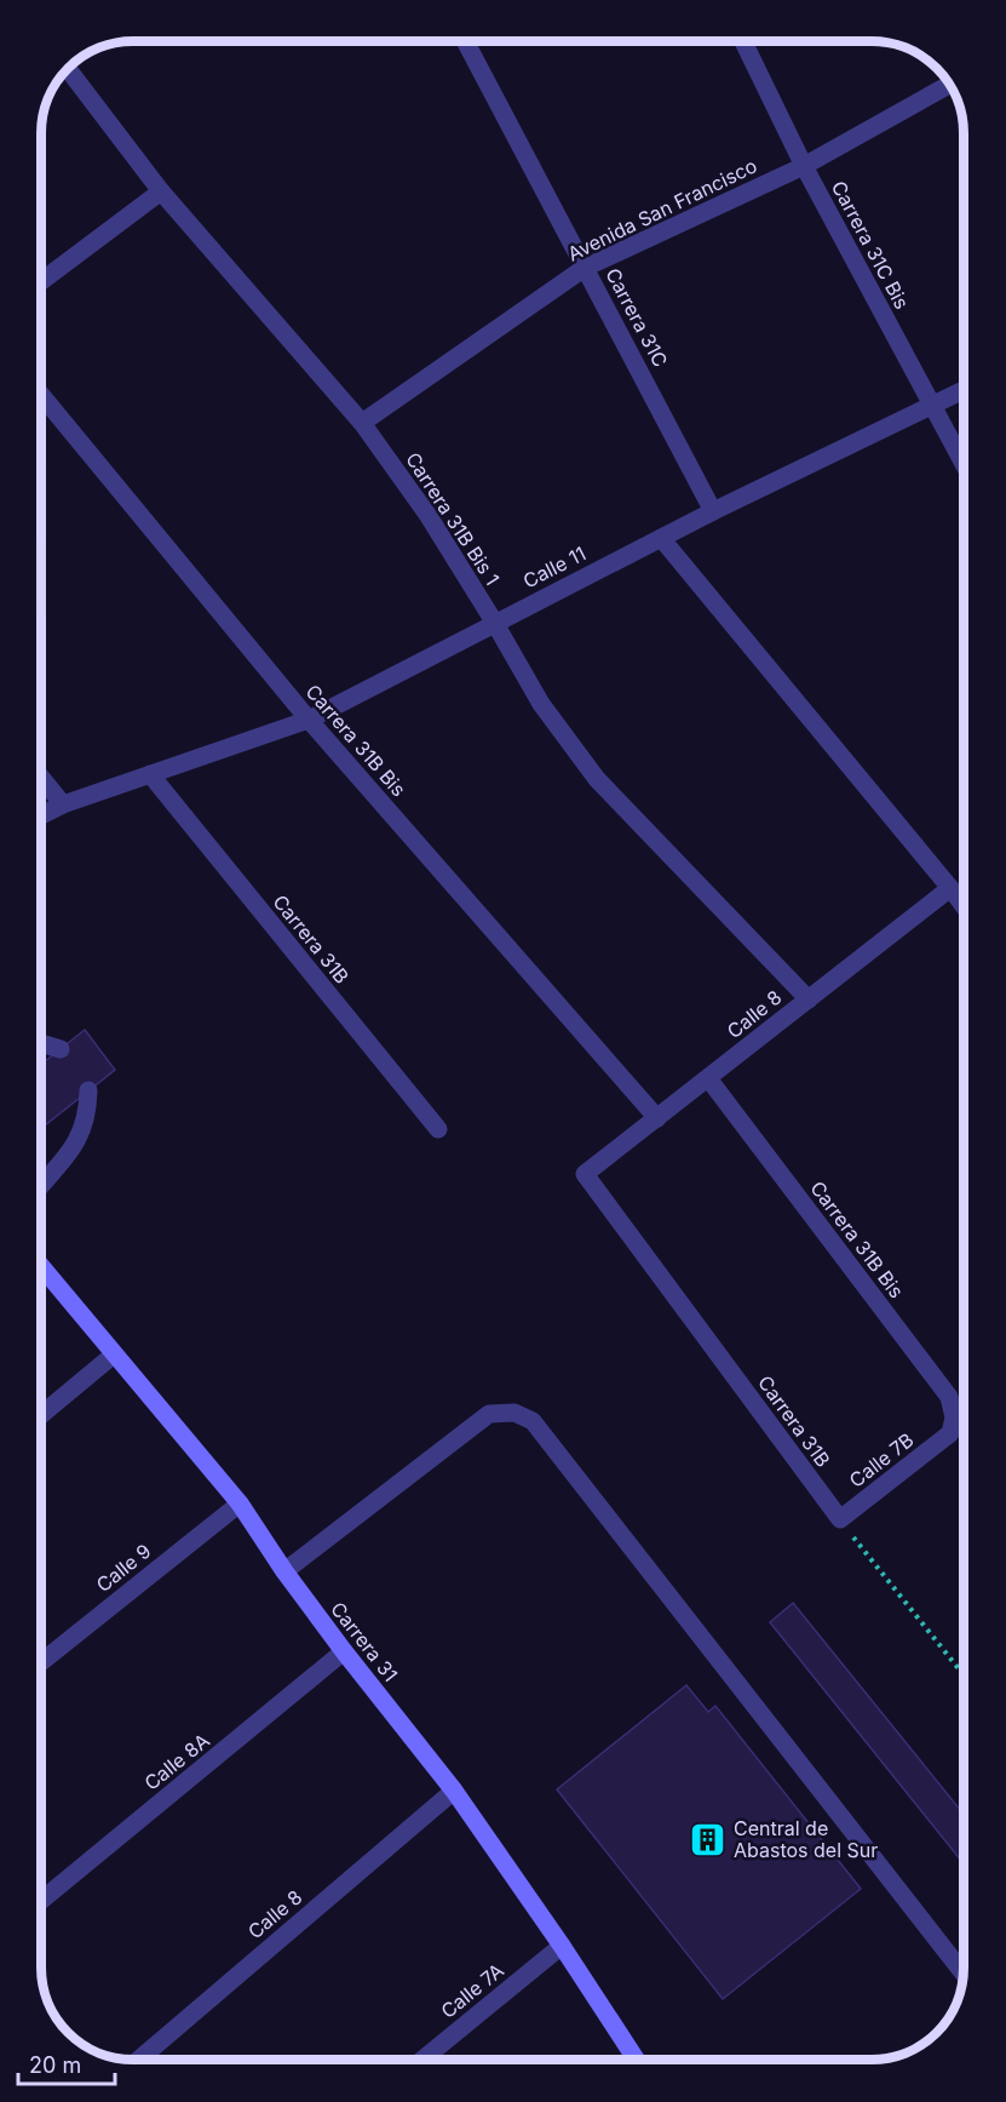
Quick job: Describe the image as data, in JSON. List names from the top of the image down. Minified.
{"streets":{"main road":["Carrera 31"],"street":["Avenida San Francisco","Carrera 31C Bis","Carrera 31C","Carrera 31B Bis 1","Calle 11","Carrera 31B Bis","Carrera 31B","Calle 8","Calle 7B","Calle 9","Calle 8A","Calle 7A"]},"crossings":[["Avenida San Francisco","Carrera 31C Bis"],["Avenida San Francisco","Carrera 31C"],["Avenida San Francisco","Carrera 31B Bis 1"],["Carrera 31C Bis","Calle 11"],["Carrera 31C","Calle 11"],["Carrera 31B Bis 1","Calle 11"],["Carrera 31B Bis 1","Calle 8"],["Calle 11","Carrera 31B Bis"],["Calle 11","Carrera 31B"],["Carrera 31B Bis","Calle 8"],["Carrera 31B Bis","Calle 7B"],["Carrera 31B","Calle 8"],["Carrera 31B","Calle 7B"],["Calle 8","Carrera 31"],["Calle 9","Carrera 31"],["Carrera 31","Calle 8A"],["Carrera 31","Calle 7A"]],"places":{"building":["Central de Abastos del Sur"]},"scale_bar":"20 m"}
